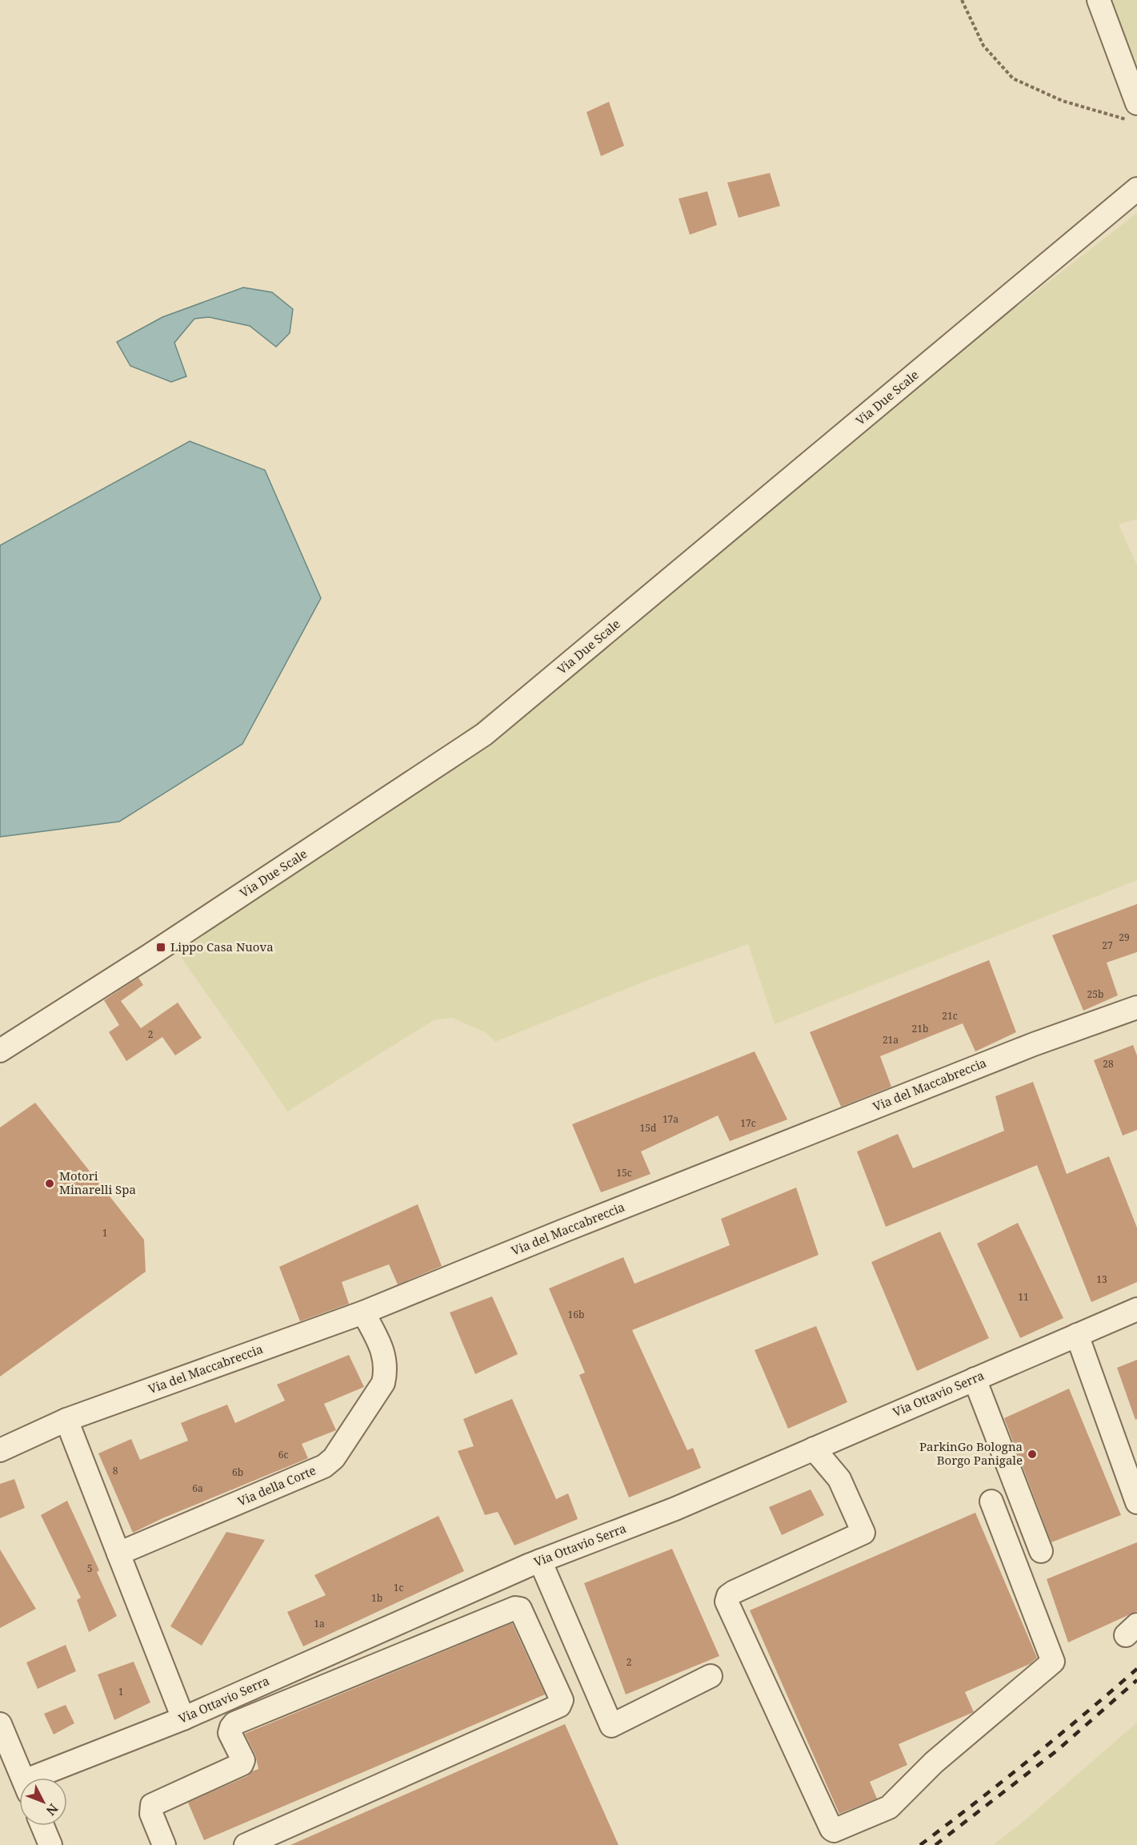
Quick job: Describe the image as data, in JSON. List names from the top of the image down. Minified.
{"streets":{"street":["Via Due Scale","Via del Maccabreccia","Via Ottavio Serra","Via della Corte"]},"crossings":[["Via del Maccabreccia","Via della Corte"]],"places":{"transit":["Lippo Casa Nuova"],"other":["Motori Minarelli Spa","ParkinGo Bologna Borgo Panigale"]},"house_numbers":["29","27","25b","21c","21b","2","21a","28","17a","17c","15d","15c","1","13","11","16b","6c","8","6b","6a","5","1c","1b","1a","2","1"],"north":"bottom right"}
